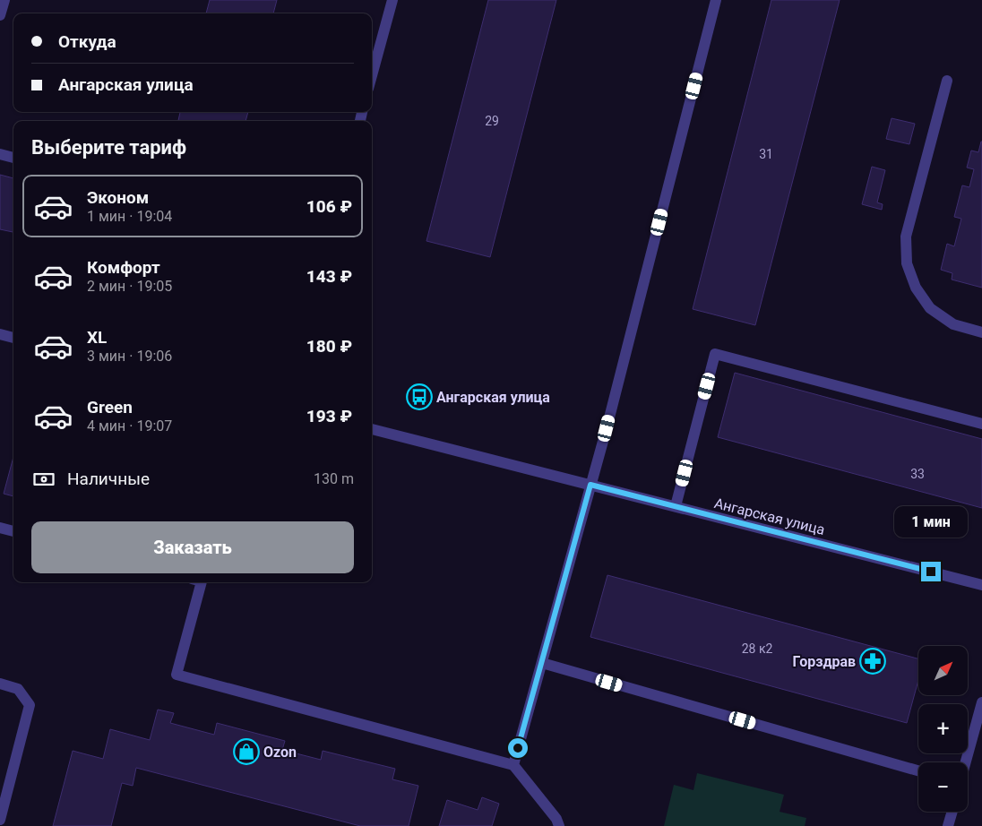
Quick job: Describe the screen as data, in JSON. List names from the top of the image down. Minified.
{"streets":{"street":["Ангарская улица"]},"places":{"bus stop":["Ангарская улица"],"pharmacy":["Горздрав"],"shop":["Ozon"]},"house_numbers":["29","31","33","28 к2"],"north":"top right","page":{"banner":["Откуда","Ангарская улица"],"heading":"Выберите тариф","list":[{"name":"Эконом","note":"1 мин · 19:04","value":"106 ₽"},{"name":"Комфорт","note":"2 мин · 19:05","value":"143 ₽"},{"name":"XL","note":"3 мин · 19:06","value":"180 ₽"},{"name":"Green","note":"4 мин · 19:07","value":"193 ₽"}],"pay":["Наличные","130 m"],"bubble":"1 мин","buttons":"Заказать","map_buttons":["+","−"]}}
